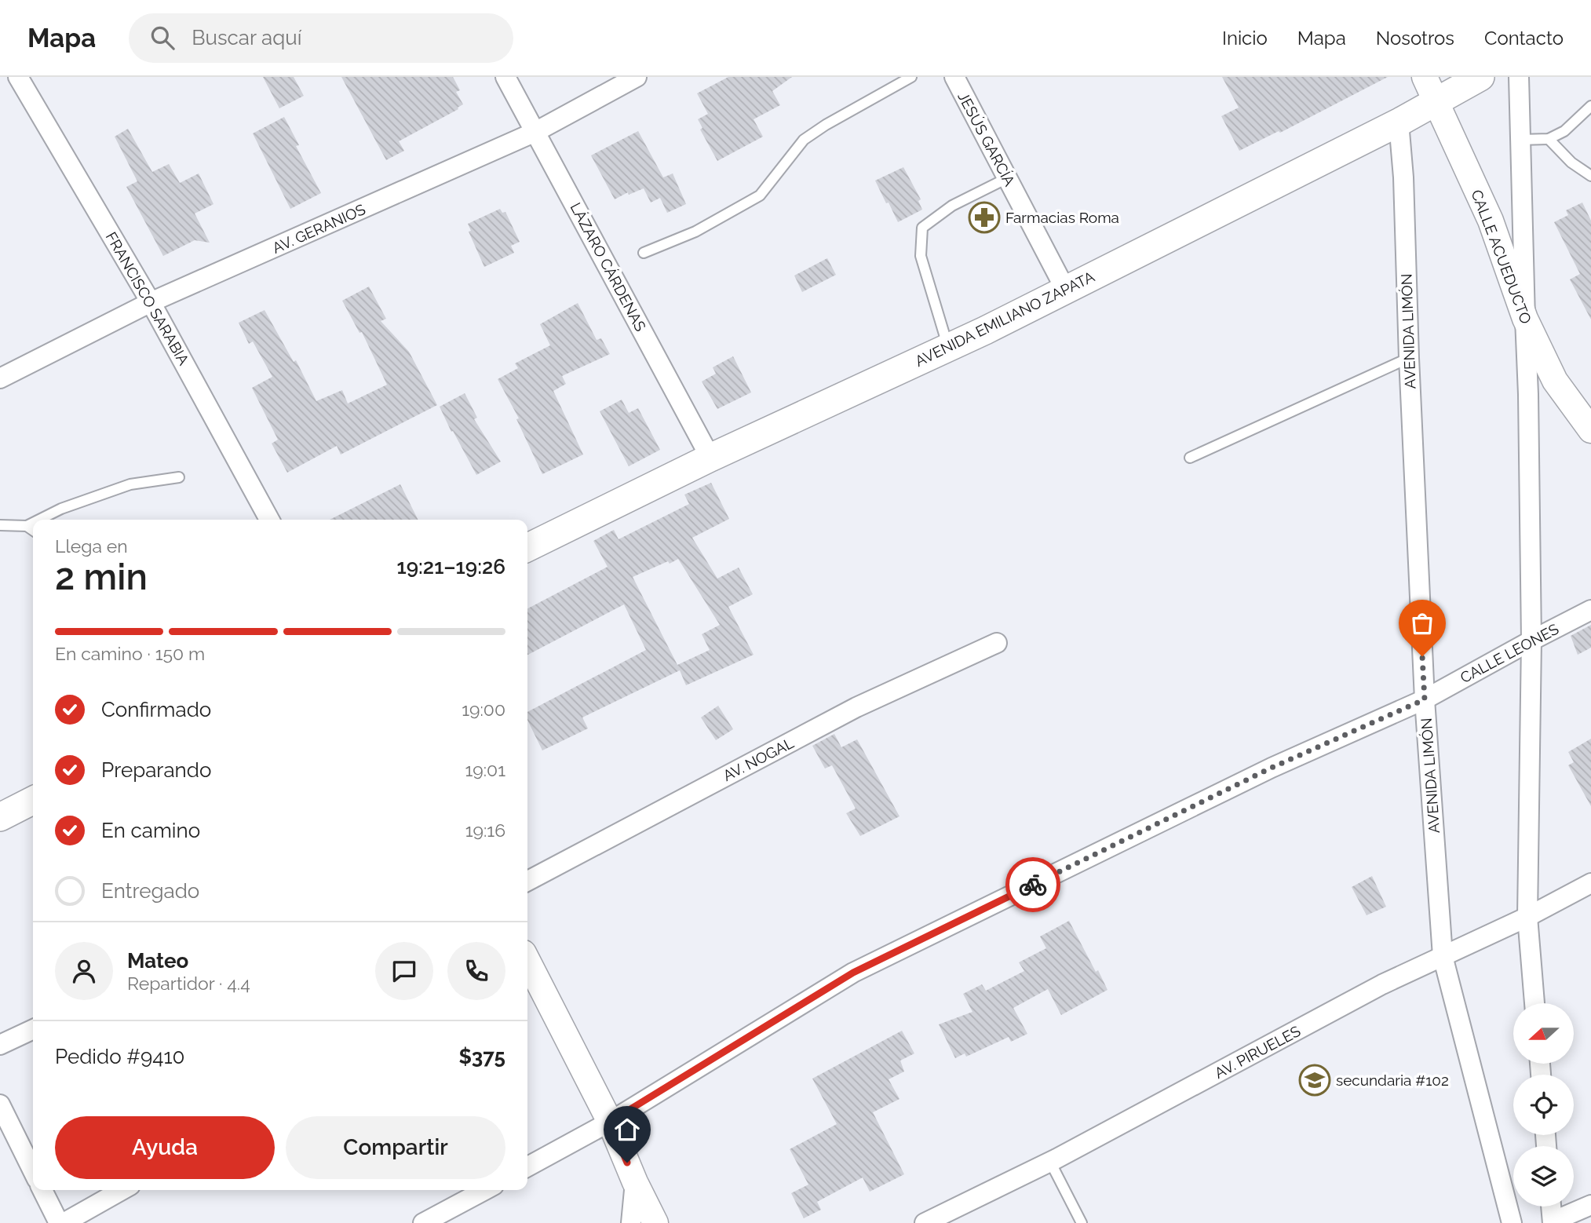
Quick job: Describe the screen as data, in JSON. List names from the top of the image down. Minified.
{"streets":{"main road":["AVENIDA EMILIANO ZAPATA"],"street":["JESÚS GARCÍA","AV. GERANIOS","CALLE ACUEDUCTO","LÁZARO CÁRDENAS","FRANCISCO SARABIA","AVENIDA LIMÓN","CALLE LEONES","AV. NOGAL","AV. PIRUELES"]},"crossings":[["JESÚS GARCÍA","AVENIDA EMILIANO ZAPATA"],["AV. GERANIOS","LÁZARO CÁRDENAS"],["AV. GERANIOS","FRANCISCO SARABIA"],["CALLE ACUEDUCTO","AVENIDA EMILIANO ZAPATA"],["LÁZARO CÁRDENAS","AVENIDA EMILIANO ZAPATA"],["AVENIDA EMILIANO ZAPATA","AVENIDA LIMÓN"],["AVENIDA LIMÓN","CALLE LEONES"],["AVENIDA LIMÓN","AV. PIRUELES"]],"places":{"pharmacy":["Farmacias Roma"],"school or university":["secundaria #102"]},"north":"left","page":{"header":"Mapa","search":"Buscar aquí","nav":["Inicio","Mapa","Nosotros","Contacto"],"heading":["2 min","Llega en","19:21–19:26"],"panel":["Mateo","Repartidor · 4.4","Pedido #9410","$375"],"bar":"En camino · 150 m","list":[["Confirmado","19:00"],["Preparando","19:01"],["En camino","19:16"],"Entregado"],"buttons":["Ayuda","Compartir"]}}
